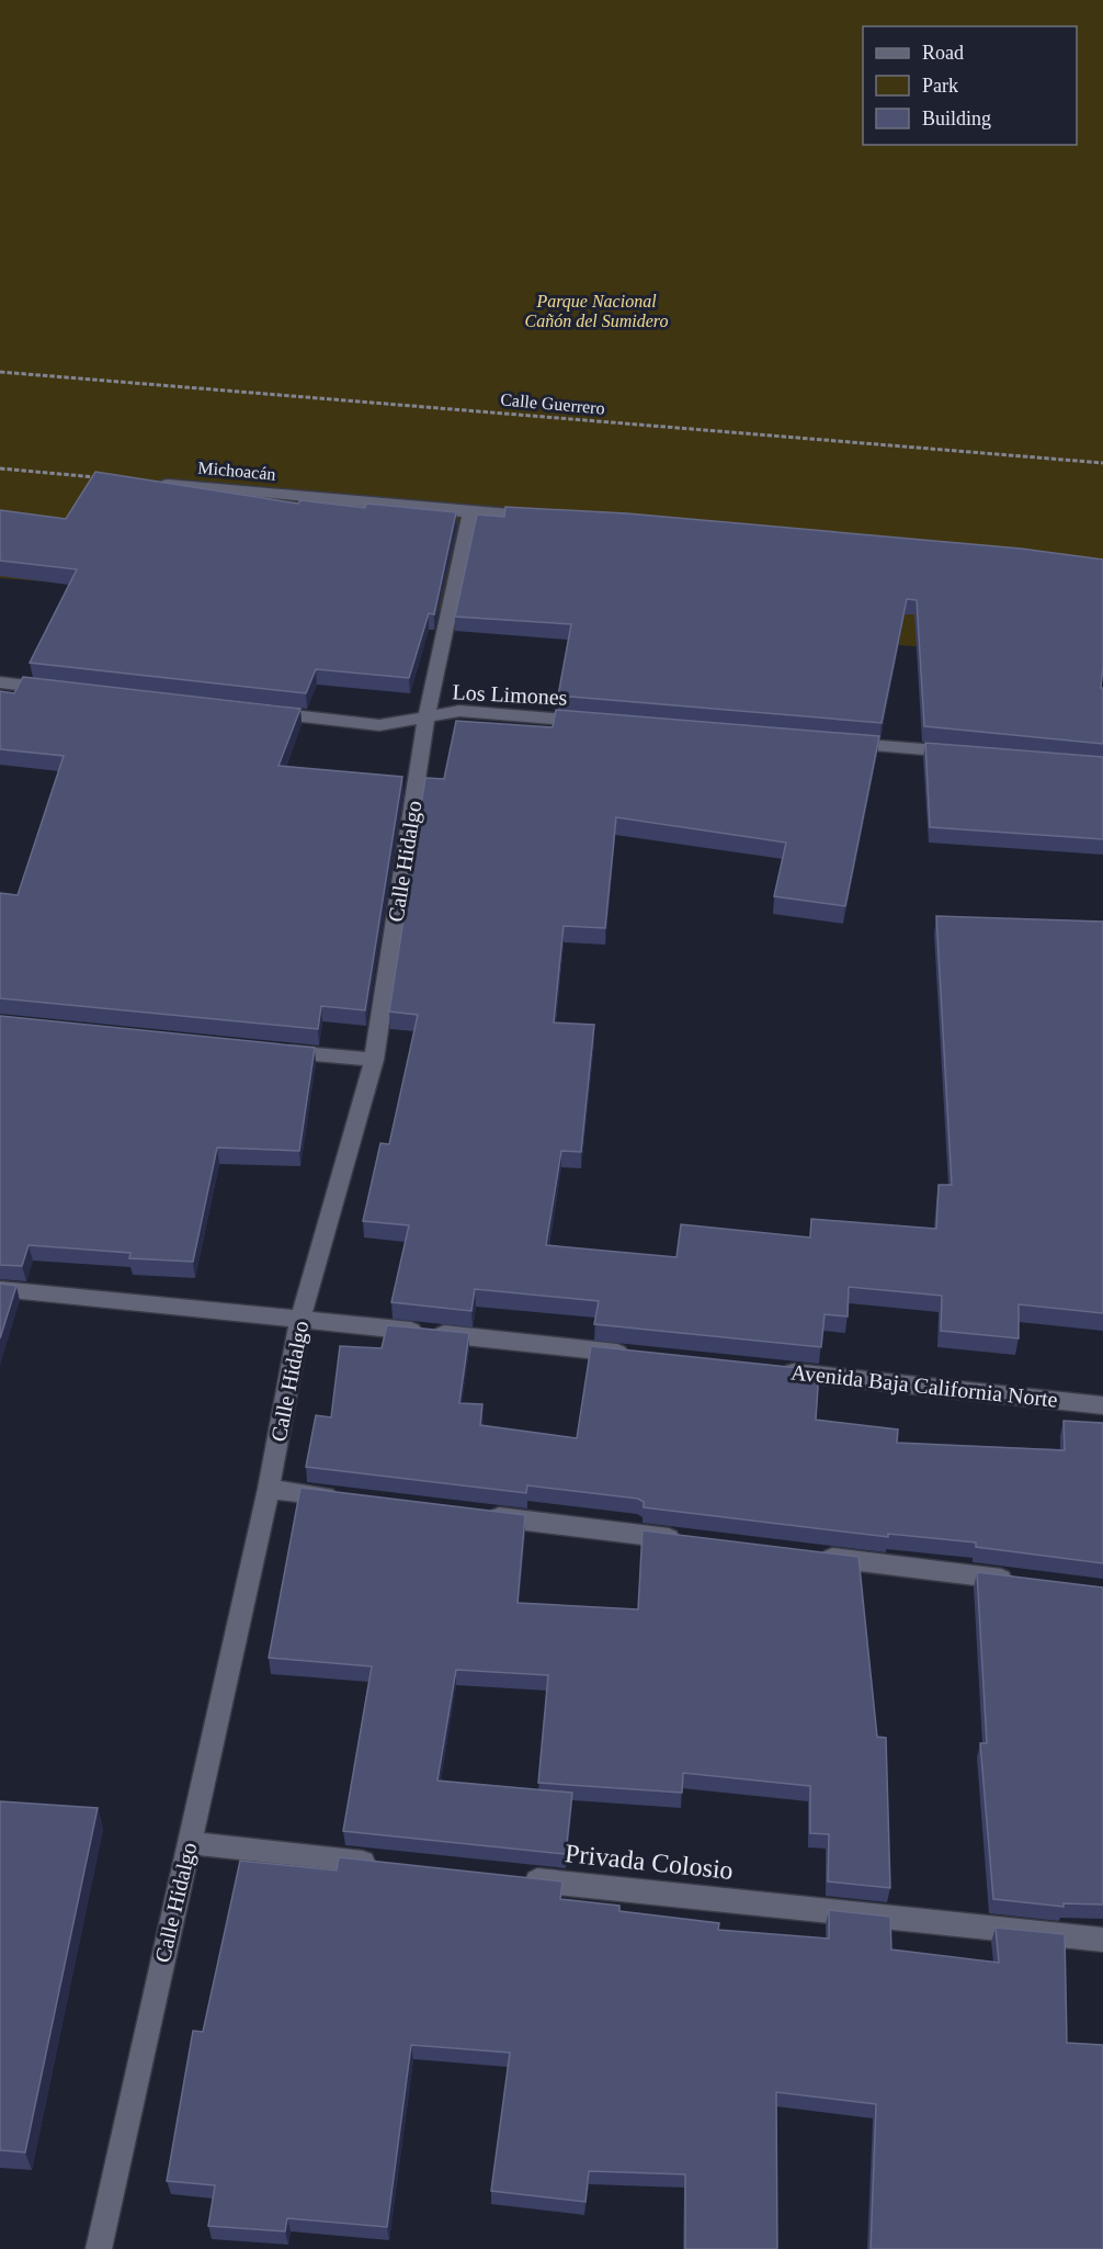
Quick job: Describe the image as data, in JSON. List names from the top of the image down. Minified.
{"streets":{"street":["Michoacán","Los Limones","Calle Hidalgo","Avenida Baja California Norte","Privada Colosio"],"path":["Calle Guerrero"]},"crossings":[["Michoacán","Calle Hidalgo"],["Los Limones","Calle Hidalgo"]],"parks":["Parque Nacional Cañón del Sumidero"],"legend":["Road","Park","Building"]}
